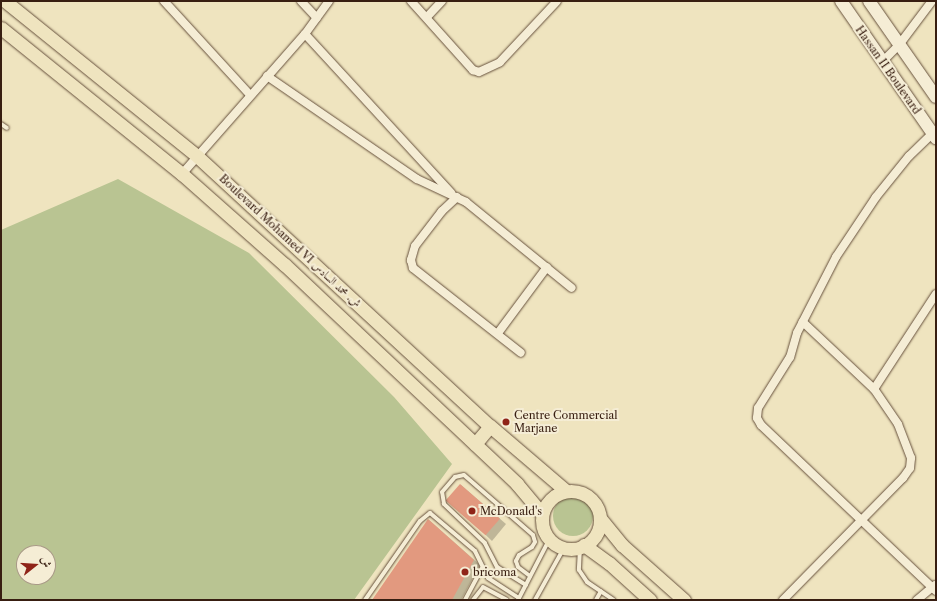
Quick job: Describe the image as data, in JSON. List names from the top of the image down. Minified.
{"streets":{"main road":["Hassan II Boulevard","Boulevard Mohamed VI ش. محمد السادس"]},"places":["Centre Commercial Marjane","McDonald's","bricoma"],"north":"right"}
